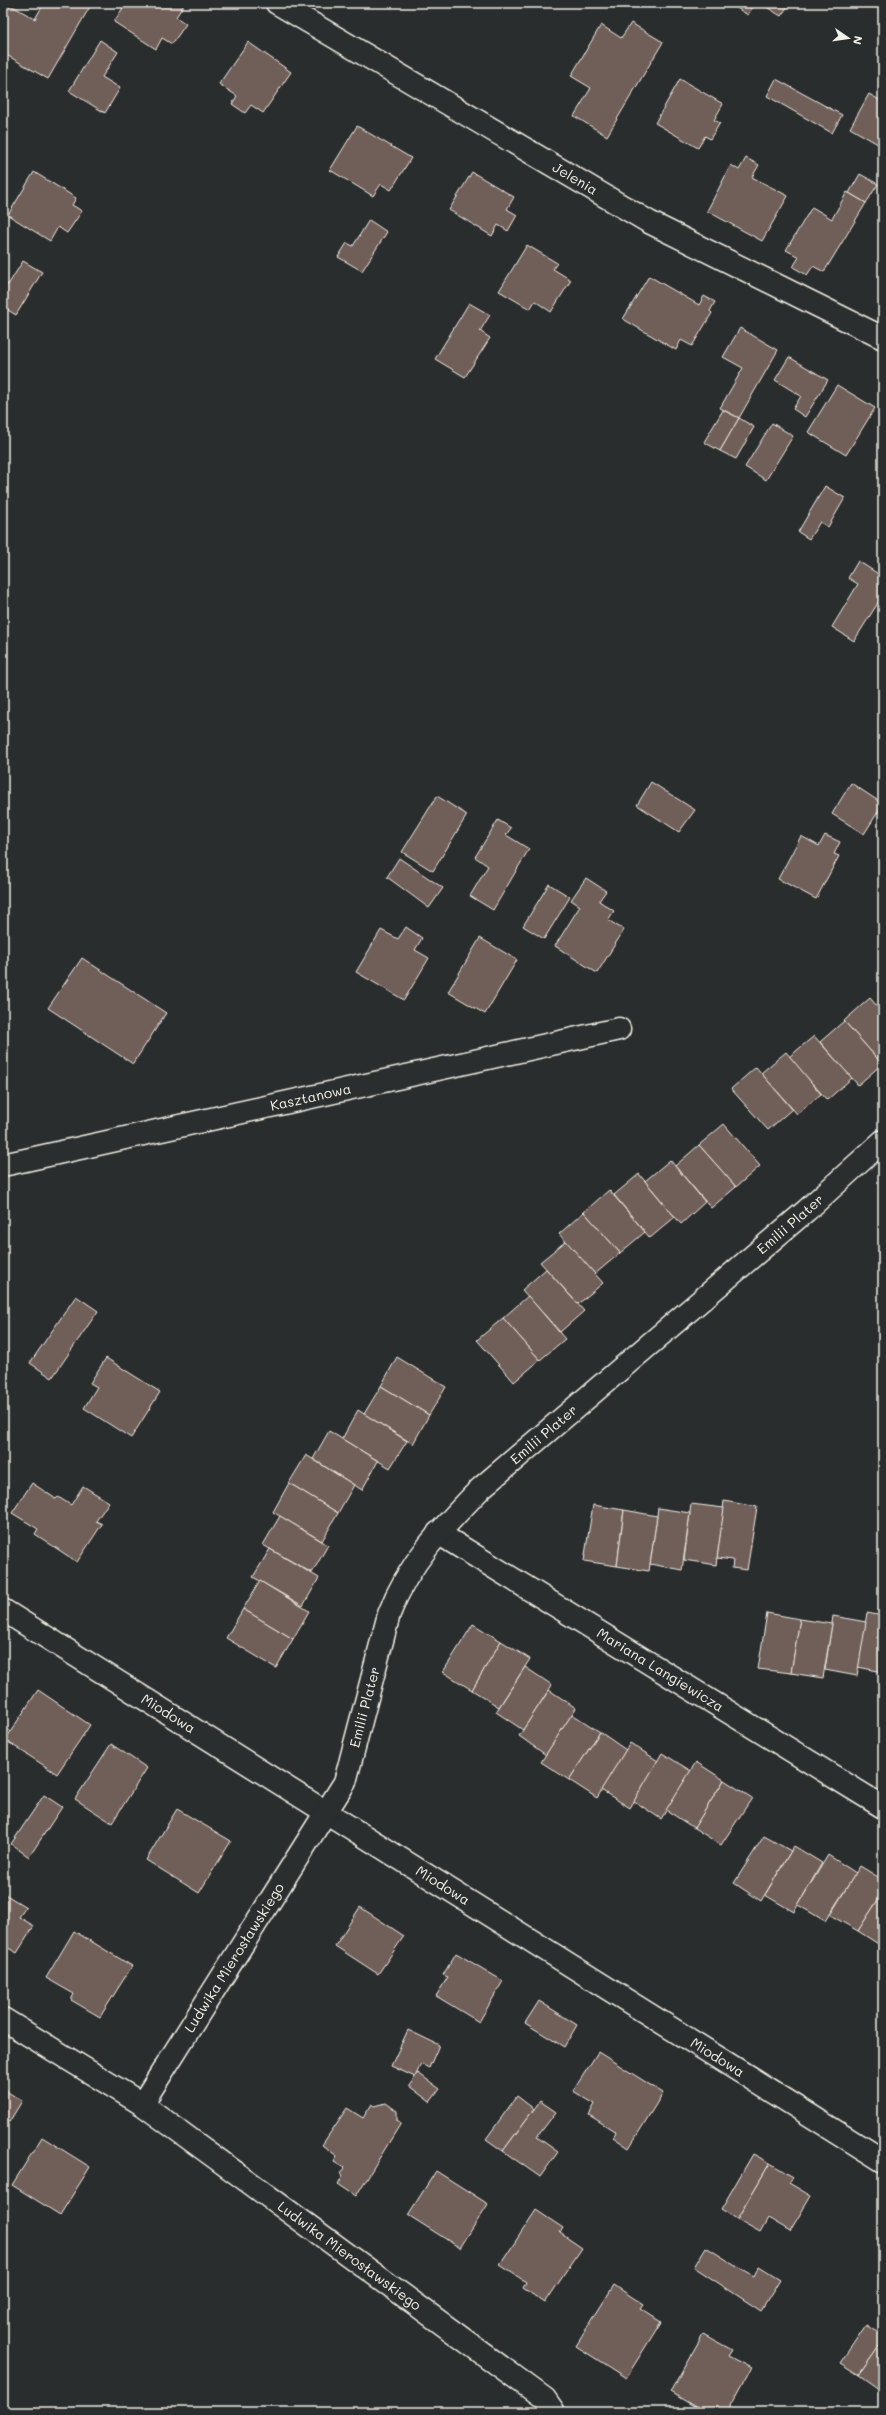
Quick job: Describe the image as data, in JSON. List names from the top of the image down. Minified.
{"streets":{"street":["Jelenia","Kasztanowa","Emilii Plater","Mariana Langiewicza","Miodowa","Ludwika Mierosławskiego"]},"crossings":[["Emilii Plater","Mariana Langiewicza"],["Emilii Plater","Miodowa"],["Emilii Plater","Ludwika Mierosławskiego"],["Miodowa","Ludwika Mierosławskiego"]],"north":"right"}
